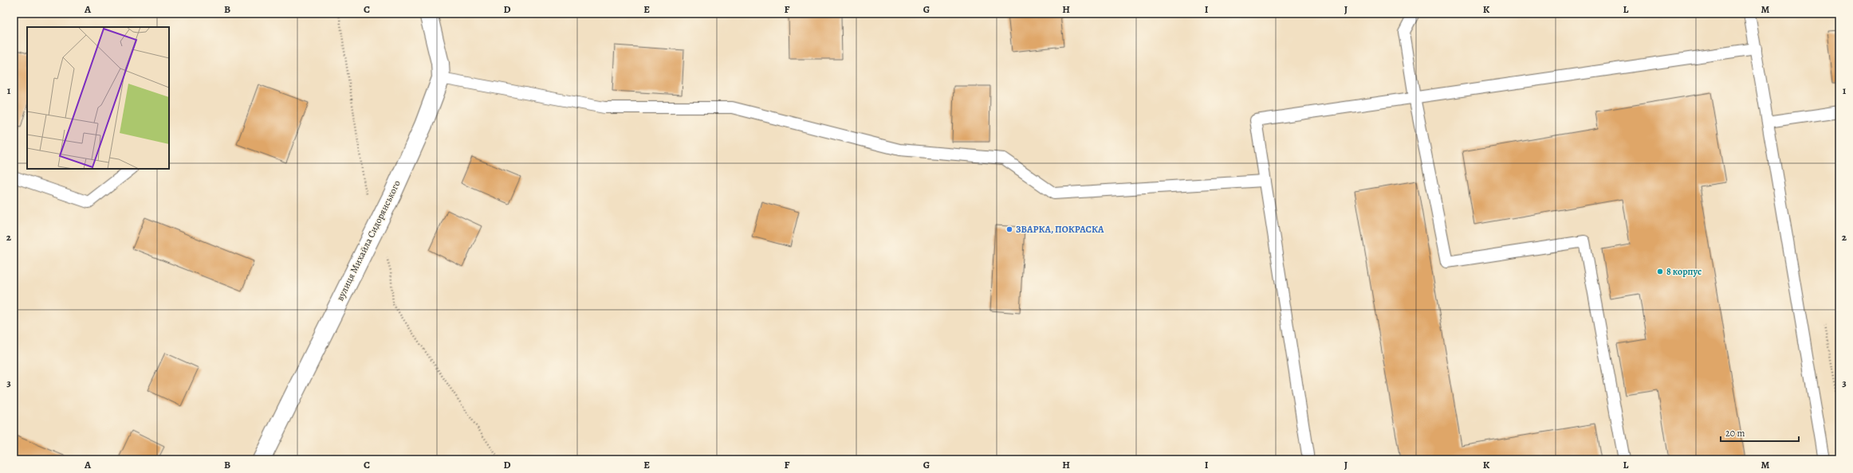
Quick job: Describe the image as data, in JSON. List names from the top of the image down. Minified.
{"streets":{"street":["вулиця Михайла Сидорянського"]},"places":["ЗВАРКА, ПОКРАСКА","8 корпус"],"scale_bar":"20 m","grid":{"columns":["A","B","C","D","E","F","G","H","I","J","K","L","M"],"rows":["1","2","3"]}}
